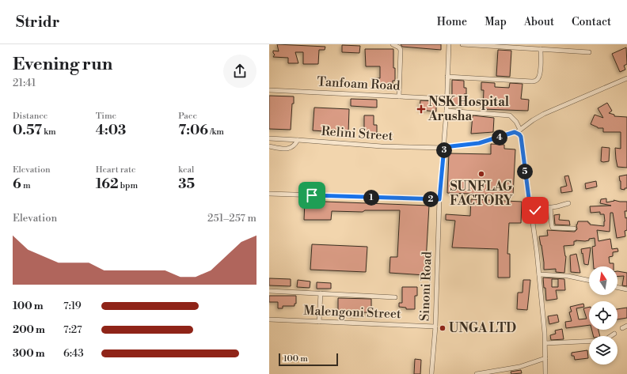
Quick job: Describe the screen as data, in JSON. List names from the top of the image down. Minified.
{"streets":{"street":["Tanfoam Road","Relini Street","Sinoni Road","Malengoni Street"]},"crossings":[["Tanfoam Road","Sinoni Road"],["Relini Street","Sinoni Road"],["Sinoni Road","Malengoni Street"]],"places":{"health":["NSK Hospital Arusha"],"other":["SUNFLAG FACTORY","UNGA LTD"]},"scale_bar":"100 m","north":"top","page":{"header":"Stridr","nav":["Home","Map","About","Contact"],"heading":["Evening run","21:41"],"stats":[["Distance","0.57 km"],["Time","4:03"],["Pace","7:06 /km"],["Elevation","6 m"],["Heart rate","162 bpm"],["kcal","35"]],"pins":["4","3","5","1","2"],"chart":["Elevation","251–257 m"],"list":[{"name":"100 m","note":"7:19"},{"name":"200 m","note":"7:27"},{"name":"300 m","note":"6:43"}],"scale":"100 m"}}
